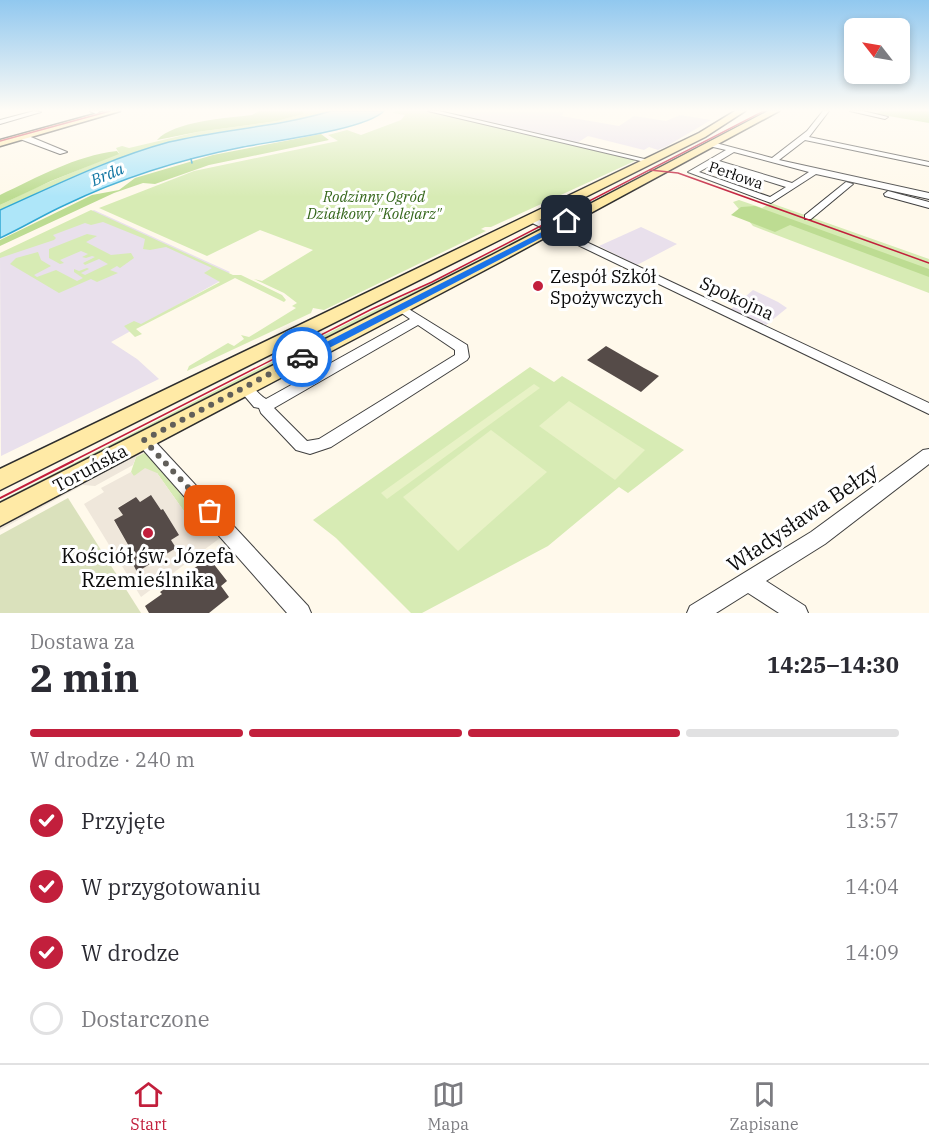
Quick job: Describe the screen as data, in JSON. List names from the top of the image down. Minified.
{"streets":{"main road":["Toruńska"],"street":["Perłowa","Spokojna","Władysława Bełzy"]},"crossings":[["Spokojna","Toruńska"]],"water":["Brda"],"parks":["Rodzinny Ogród Działkowy \"Kolejarz\""],"places":["Zespół Szkół Spożywczych","Kościół św. Józefa Rzemieślnika"],"north":"top left","page":{"heading":["2 min","Dostawa za","14:25–14:30"],"bar":"W drodze · 240 m","list":[["Przyjęte","13:57"],["W przygotowaniu","14:04"],["W drodze","14:09"],"Dostarczone"],"tabs":["Start","Mapa","Zapisane"]}}
